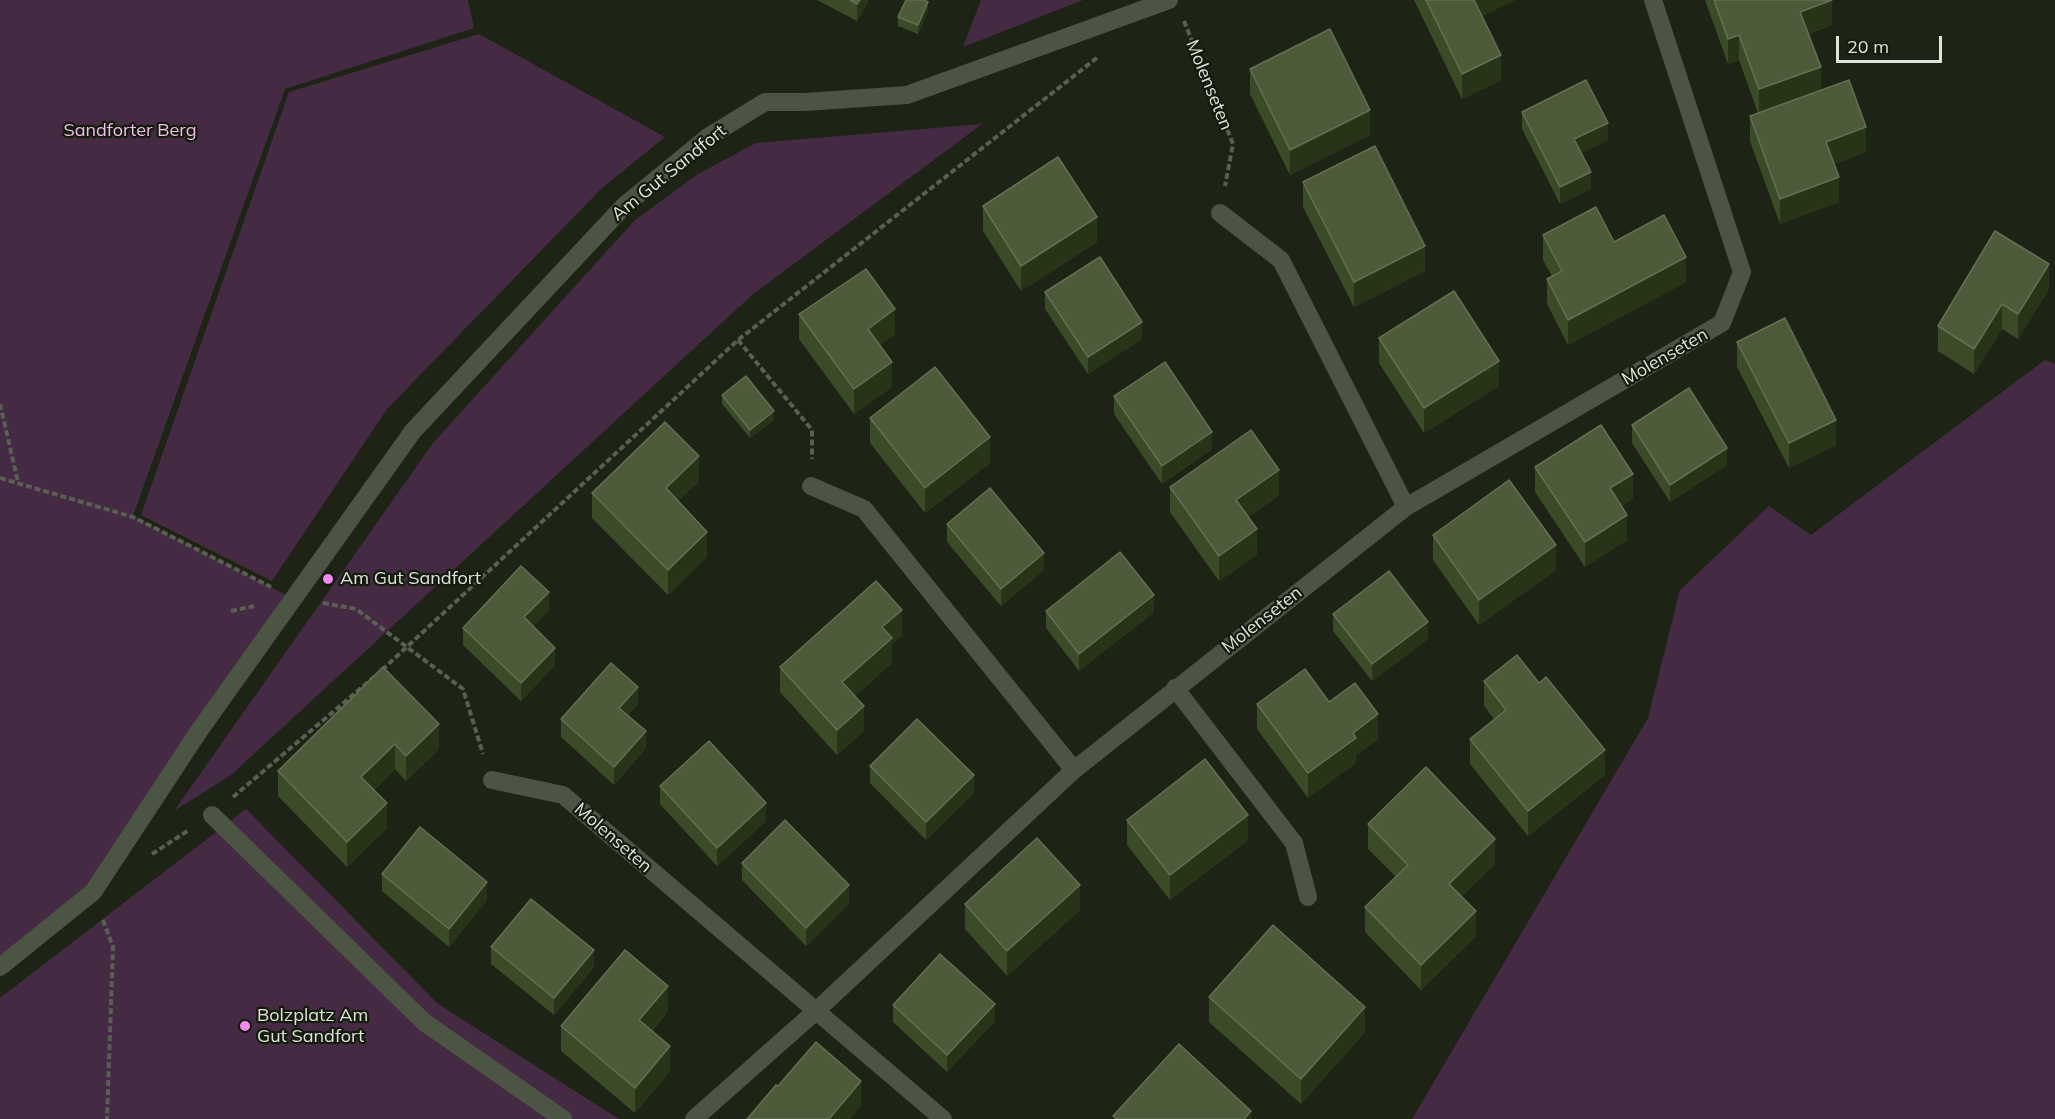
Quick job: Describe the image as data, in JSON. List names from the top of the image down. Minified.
{"streets":{"street":["Molenseten","Am Gut Sandfort"]},"crossings":[["Molenseten","Am Gut Sandfort"]],"parks":["Sandforter Berg"],"places":["Am Gut Sandfort","Bolzplatz Am Gut Sandfort"],"scale_bar":"20 m"}
